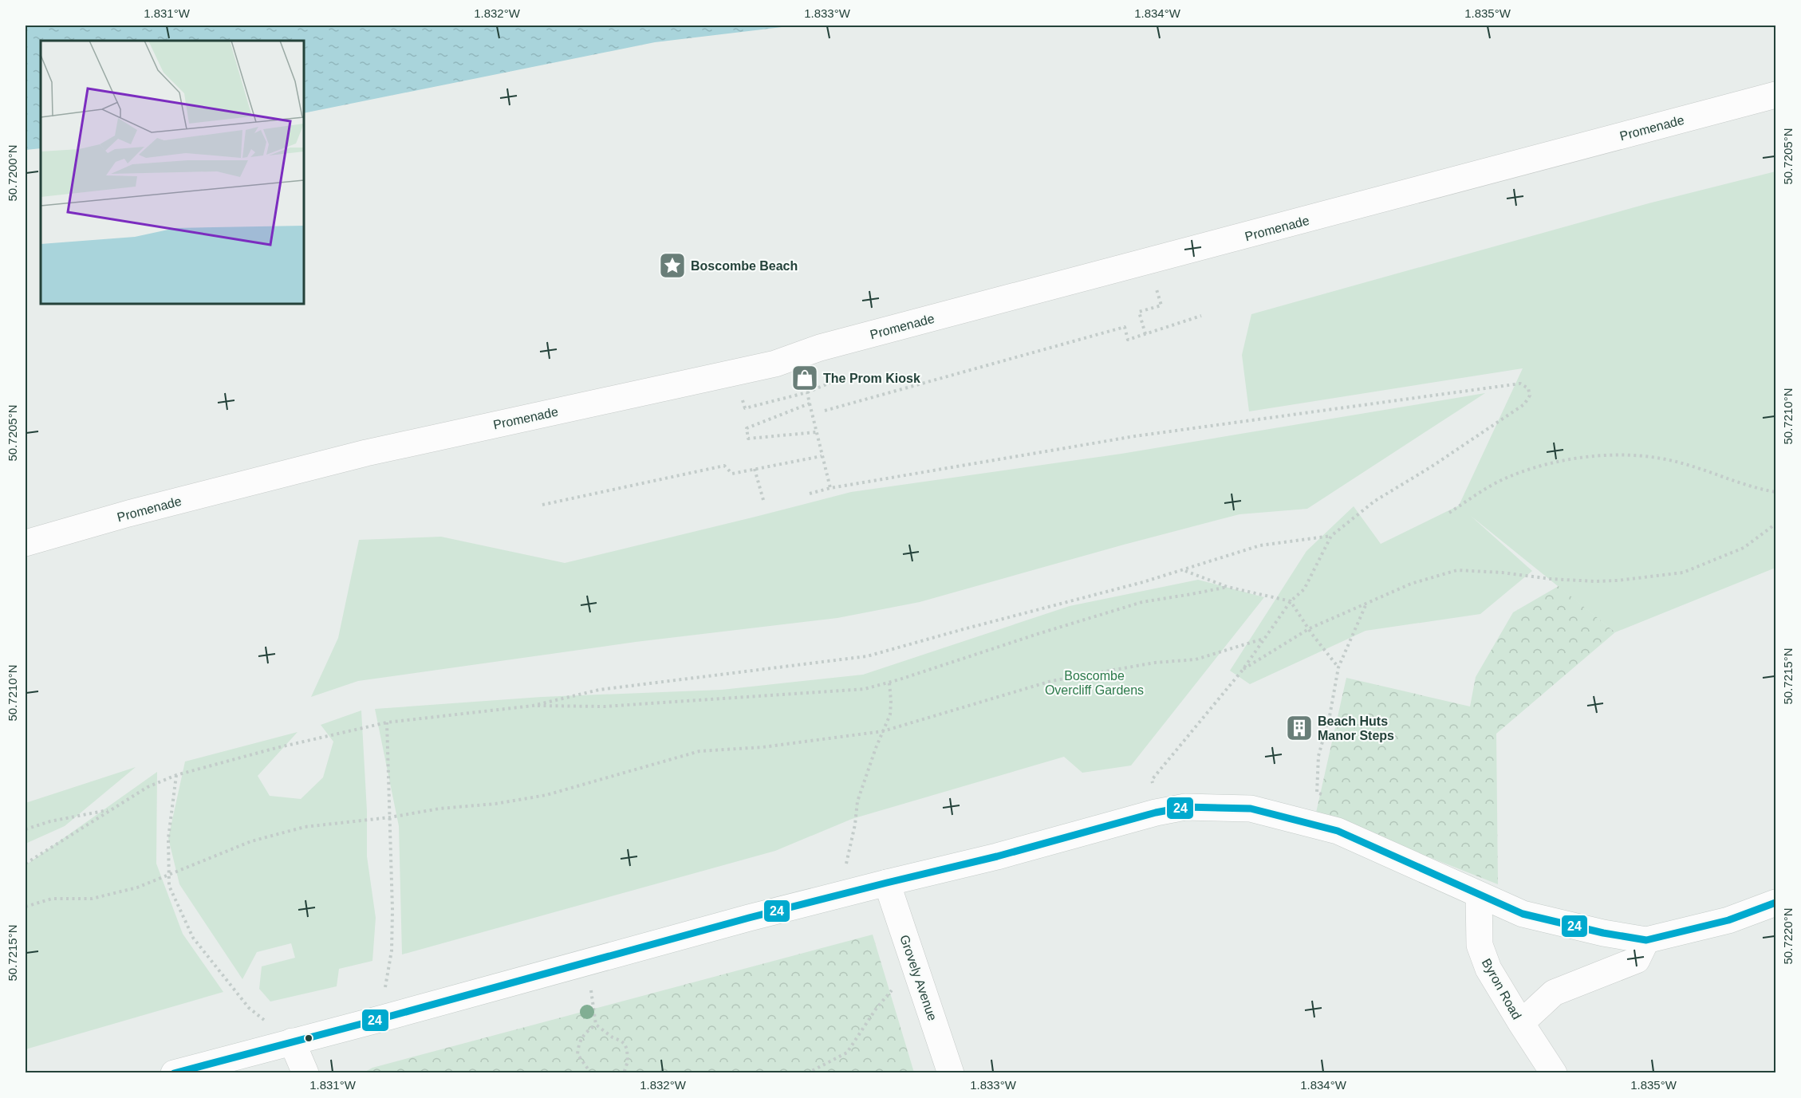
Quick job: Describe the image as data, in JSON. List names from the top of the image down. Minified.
{"streets":{"street":["Promenade","Grovely Avenue","Byron Road"]},"parks":["Boscombe Overcliff Gardens"],"places":{"place":["Boscombe Beach"],"shop":["The Prom Kiosk"],"building":["Beach Huts Manor Steps"]},"lines":["transit line 24"],"coordinates":["1.831°W","1.832°W","1.833°W","1.834°W","1.835°W","50.7205°N","50.7200°N","50.7210°N","50.7215°N","50.7220°N"]}
